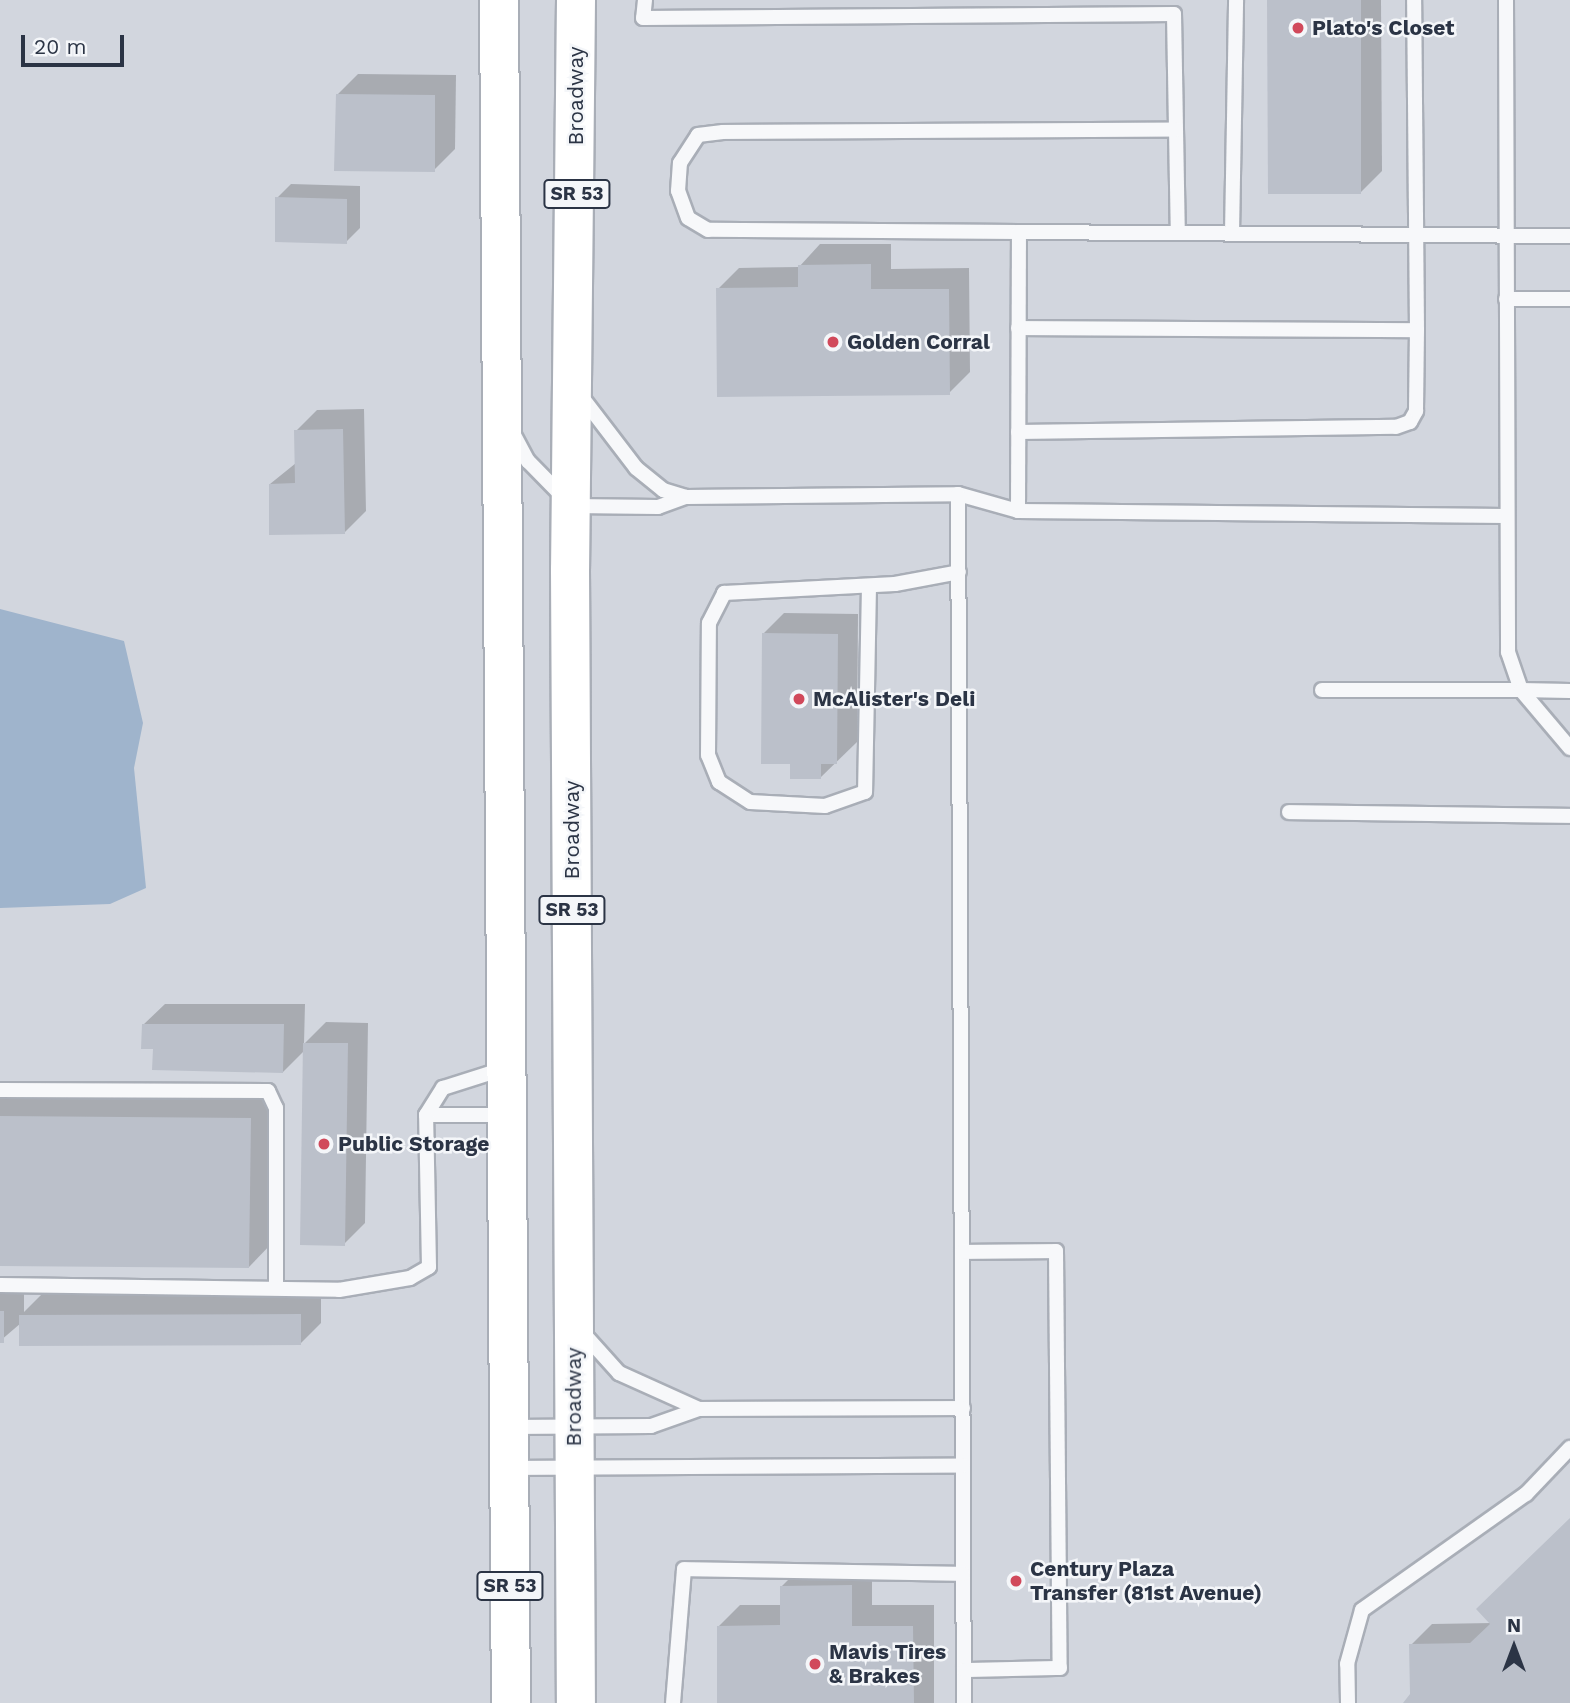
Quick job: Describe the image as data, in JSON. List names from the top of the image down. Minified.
{"streets":{"main road":["Broadway","SR 53"]},"places":["Plato's Closet","Golden Corral","McAlister's Deli","Public Storage","Century Plaza Transfer (81st Avenue)","Mavis Tires & Brakes"],"scale_bar":"20 m","north":"top"}
